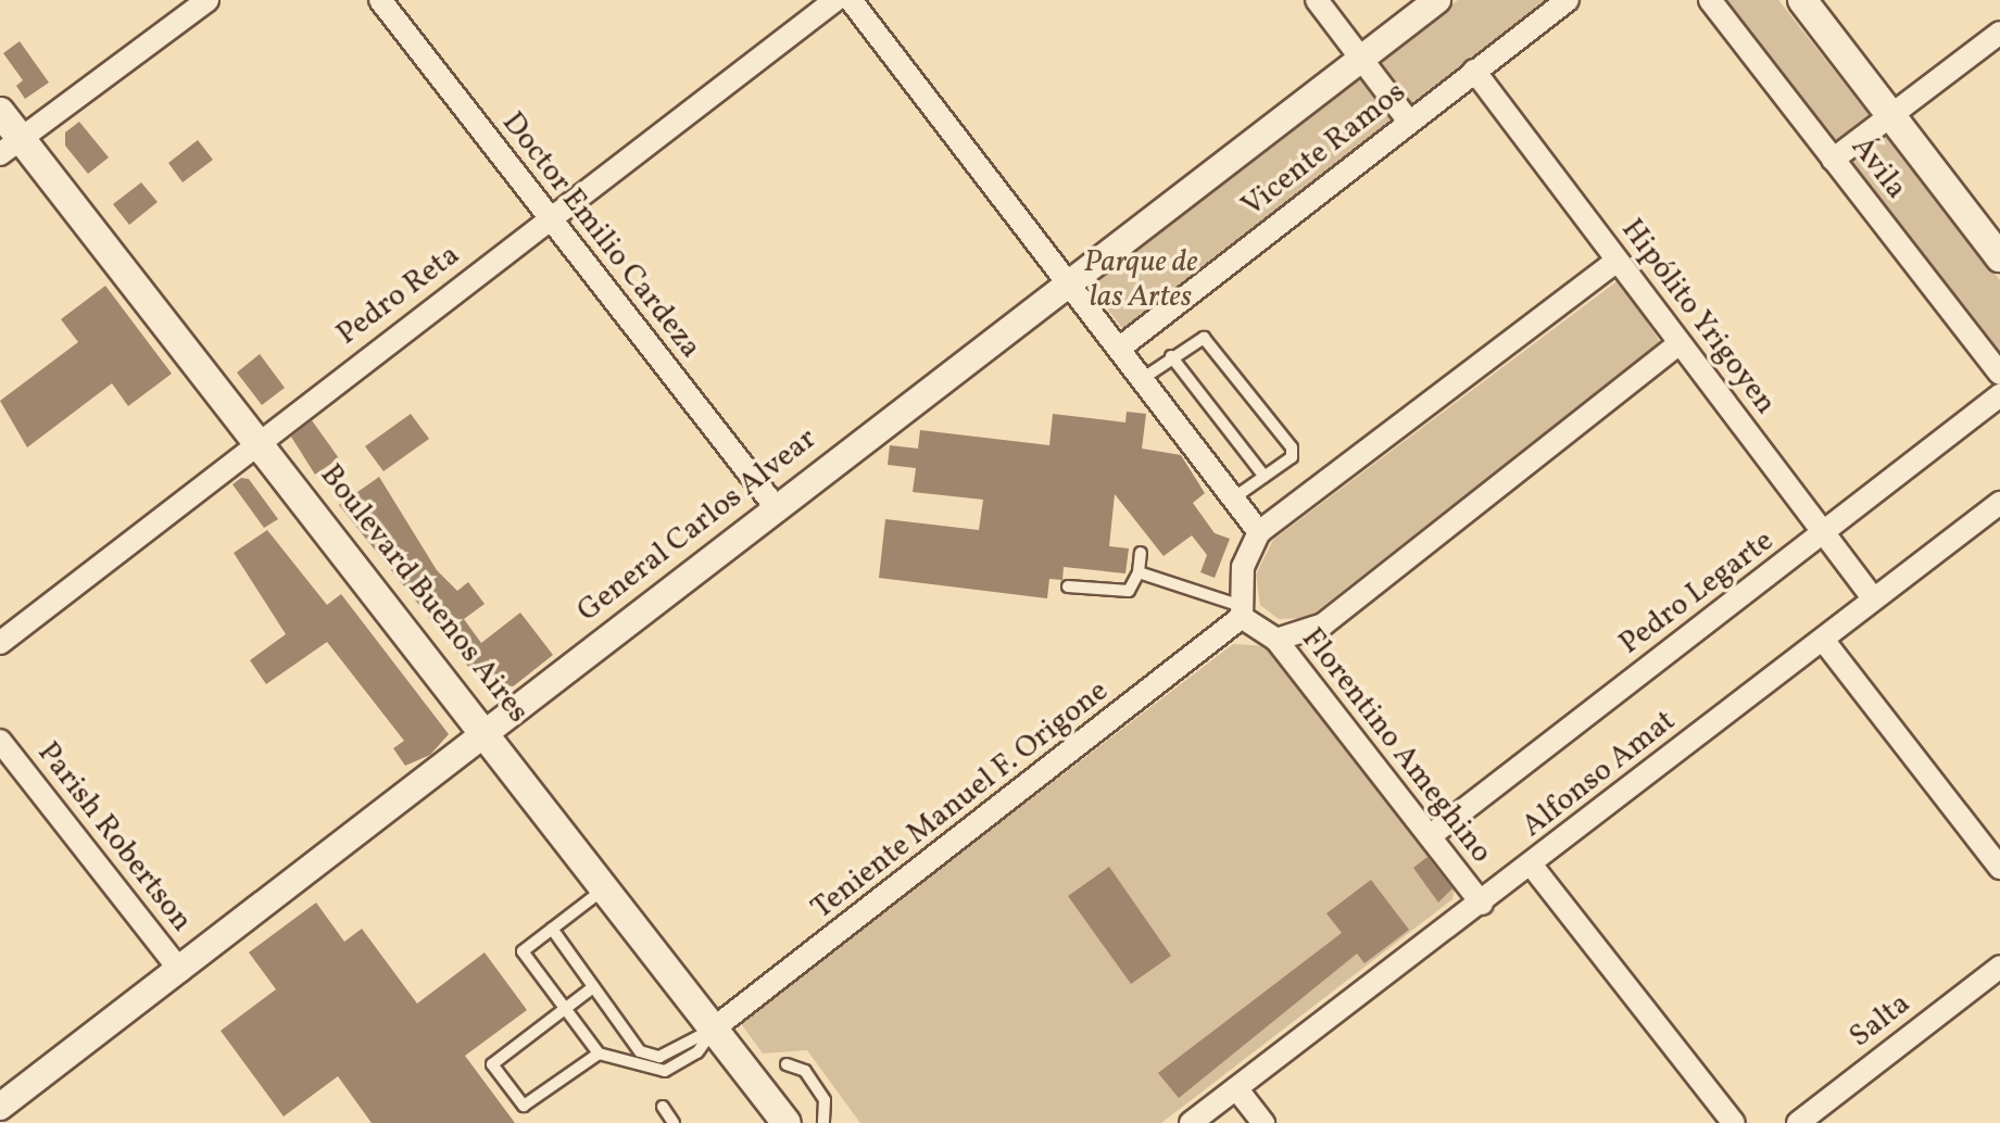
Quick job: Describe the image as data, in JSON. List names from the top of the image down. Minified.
{"streets":{"main road":["Boulevard Buenos Aires"],"street":["Vicente Ramos","Ávila","Doctor Emilio Cardeza","Pedro Reta","Hipólito Yrigoyen","General Carlos Alvear","Pedro Legarte","Florentino Ameghino","Alfonso Amat","Teniente Manuel F. Origone","Parish Robertson","Salta"]},"crossings":[["Vicente Ramos","Hipólito Yrigoyen"],["Doctor Emilio Cardeza","Pedro Reta"],["Doctor Emilio Cardeza","General Carlos Alvear"],["Pedro Reta","Boulevard Buenos Aires"],["Hipólito Yrigoyen","Pedro Legarte"],["Hipólito Yrigoyen","Alfonso Amat"],["General Carlos Alvear","Boulevard Buenos Aires"],["General Carlos Alvear","Parish Robertson"],["Pedro Legarte","Florentino Ameghino"],["Boulevard Buenos Aires","Teniente Manuel F. Origone"],["Florentino Ameghino","Alfonso Amat"],["Florentino Ameghino","Teniente Manuel F. Origone"]],"parks":["Parque de las Artes"]}
